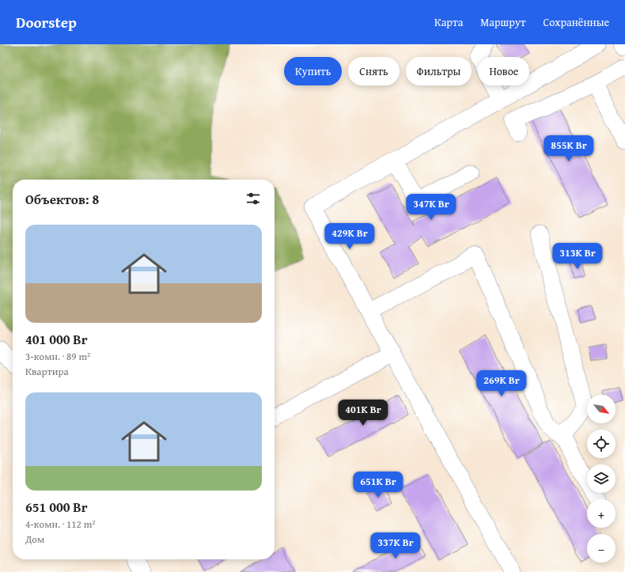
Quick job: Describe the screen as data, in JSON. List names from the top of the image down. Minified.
{"north":"bottom right","page":{"header":"Doorstep","nav":["Карта","Маршрут","Сохранённые"],"chip":["Купить","Снять","Фильтры","Новое"],"price":["855K Br","347K Br","429K Br","313K Br","269K Br","401K Br","651K Br","337K Br"],"heading":"Объектов: 8","list":[{"name":"401 000 Br","note":"3-комн. · 89 m² · Квартира"},{"name":"651 000 Br","note":"4-комн. · 112 m² · Дом"}],"map_buttons":["+","−"]}}
